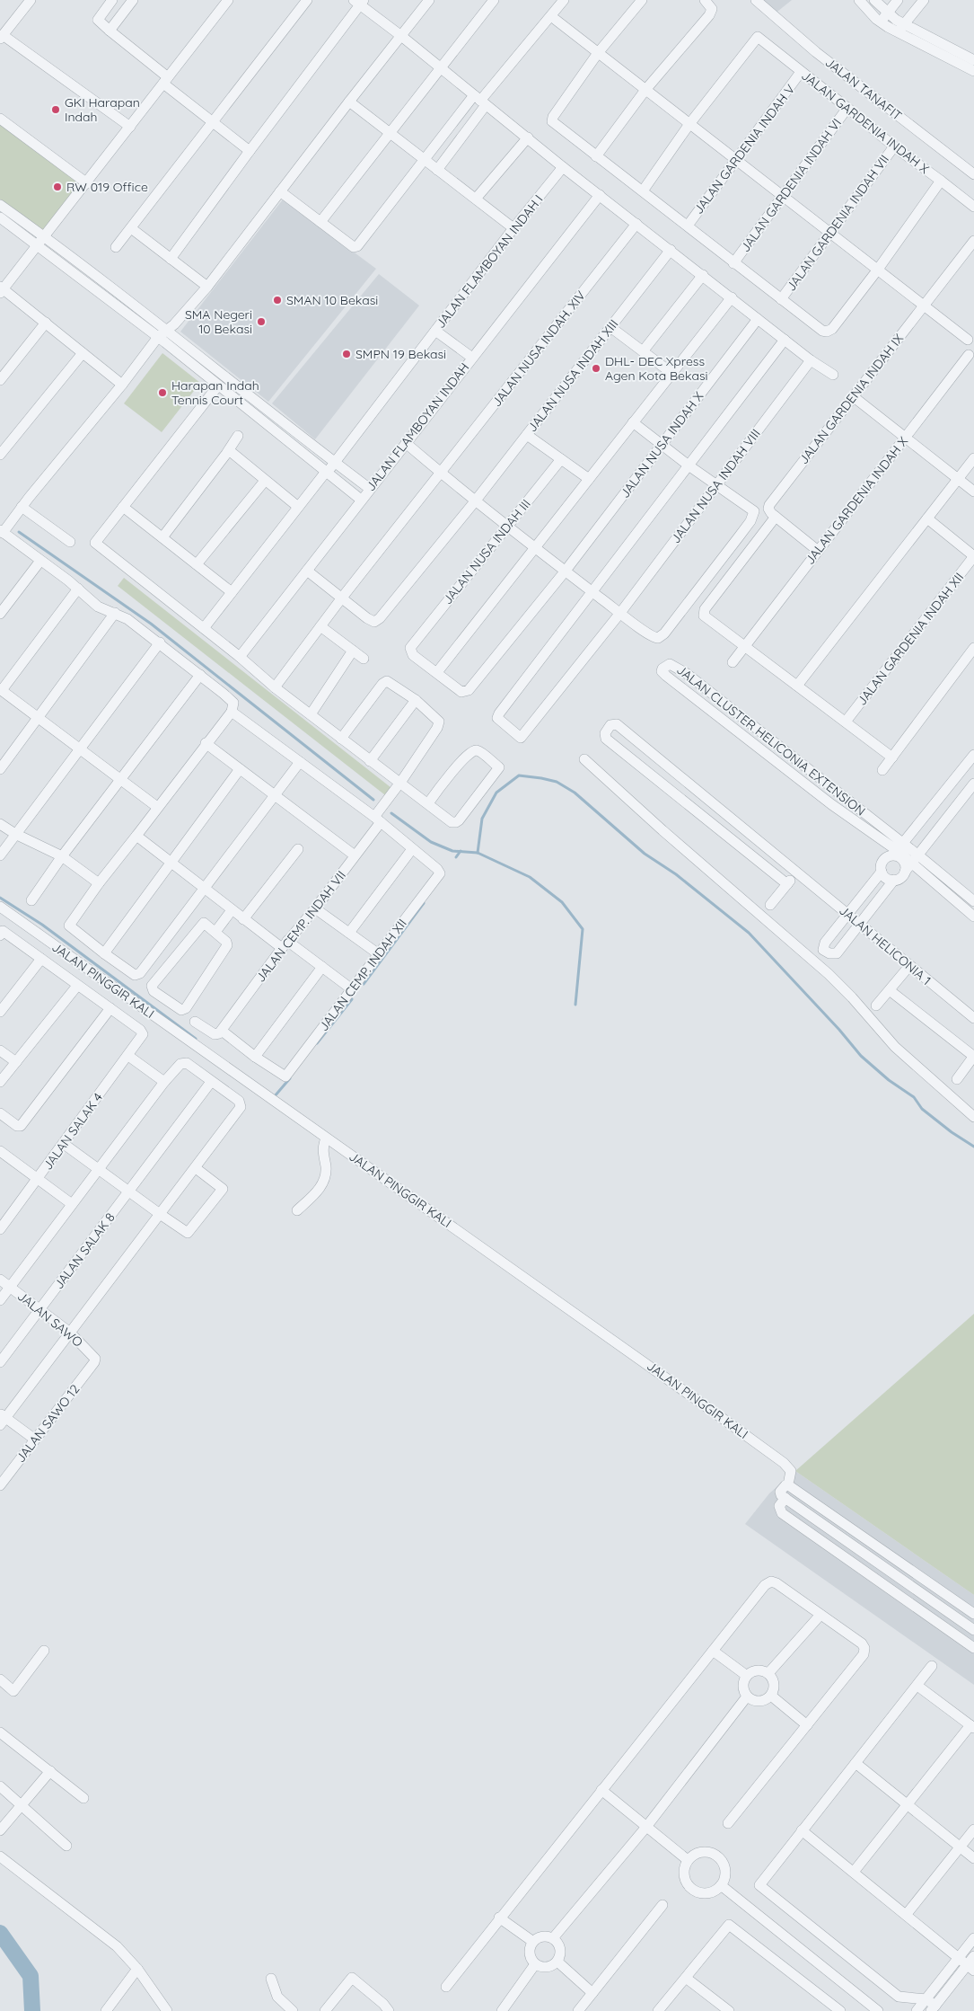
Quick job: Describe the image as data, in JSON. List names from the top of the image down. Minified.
{"streets":{"street":["JALAN TANAFIT","JALAN GARDENIA INDAH X","JALAN GARDENIA INDAH V","JALAN GARDENIA INDAH VI","JALAN GARDENIA INDAH VII","JALAN FLAMBOYAN INDAH I","JALAN NUSA INDAH. XIV","JALAN NUSA INDAH XIII","JALAN GARDENIA INDAH IX","JALAN FLAMBOYAN INDAH","JALAN NUSA INDAH X","JALAN NUSA INDAH VIII","JALAN NUSA INDAH III","JALAN GARDENIA INDAH XII","JALAN CLUSTER HELICONIA EXTENSION","JALAN CEMP. INDAH VII","JALAN HELICONIA 1","JALAN CEMP. INDAH XII","JALAN PINGGIR KALI","JALAN SALAK 4","JALAN SALAK 8","JALAN SAWO","JALAN SAWO 12"]},"crossings":[["JALAN GARDENIA INDAH X","JALAN GARDENIA INDAH V"],["JALAN GARDENIA INDAH X","JALAN GARDENIA INDAH VI"],["JALAN GARDENIA INDAH X","JALAN GARDENIA INDAH VII"],["JALAN NUSA INDAH. XIV","JALAN NUSA INDAH XIII"],["JALAN NUSA INDAH X","JALAN NUSA INDAH III"],["JALAN CEMP. INDAH VII","JALAN CEMP. INDAH XII"],["JALAN SALAK 8","JALAN SAWO"],["JALAN SAWO","JALAN SAWO 12"]],"places":["GKI Harapan Indah","RW 019 Office","SMAN 10 Bekasi","SMA Negeri 10 Bekasi","SMPN 19 Bekasi","DHL- DEC Xpress Agen Kota Bekasi","Harapan Indah Tennis Court"]}
